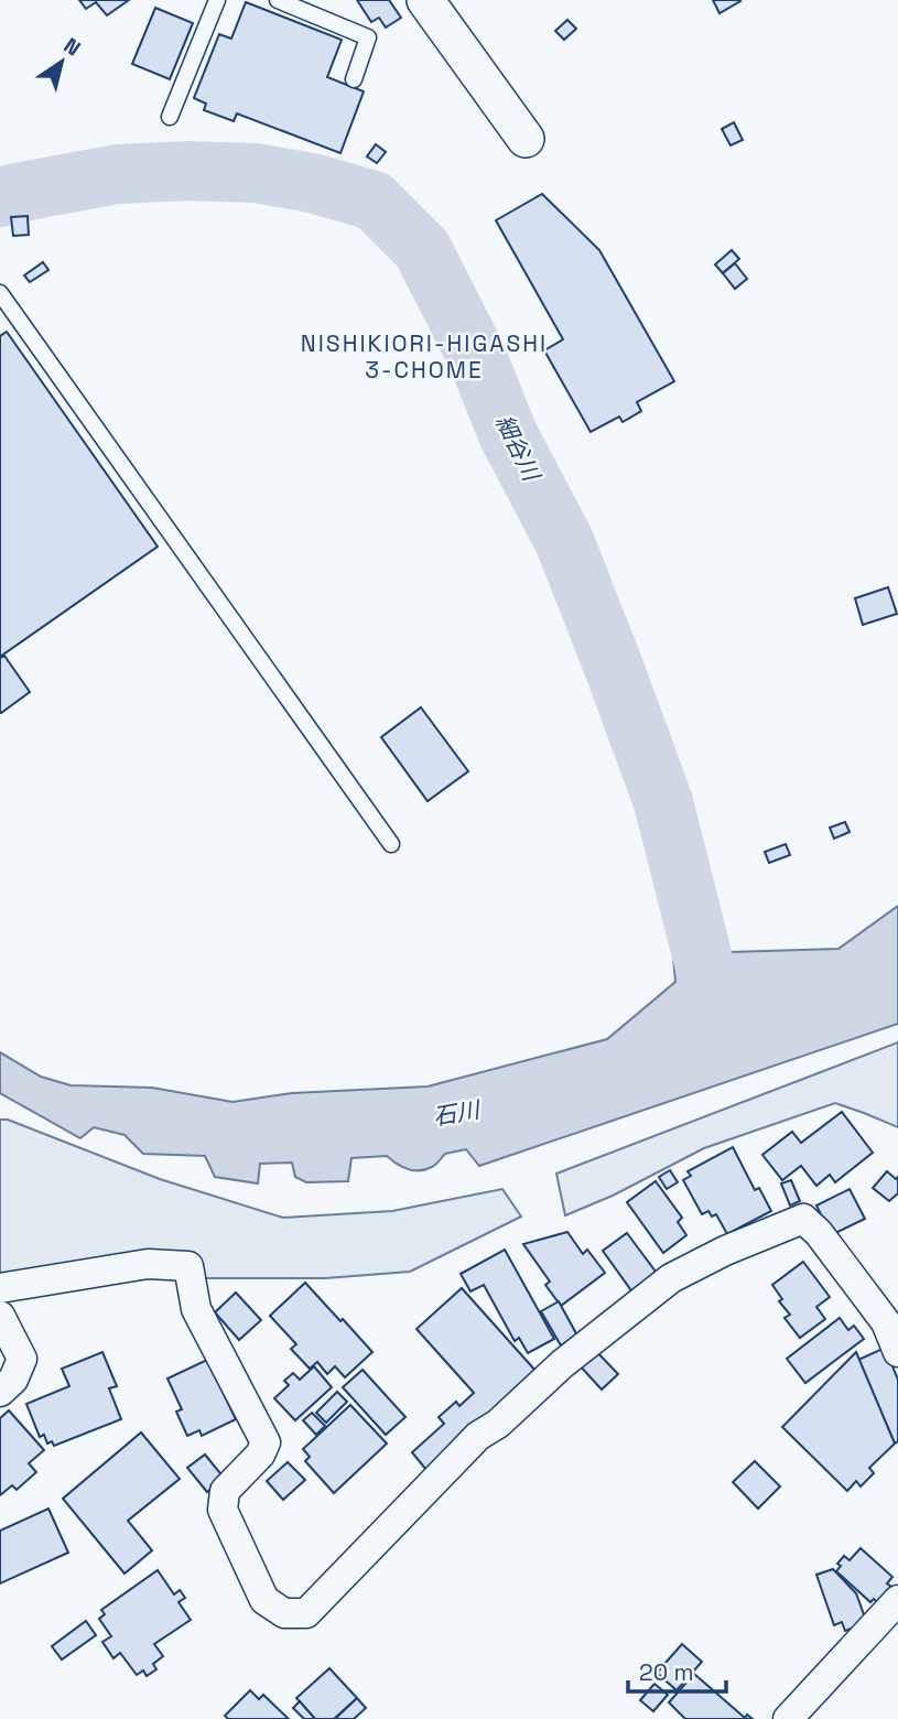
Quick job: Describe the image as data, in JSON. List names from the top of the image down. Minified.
{"districts":["NISHIKIORI-HIGASHI 3-CHOME"],"water":["細谷川","石川"],"scale_bar":"20 m","north":"top right"}
